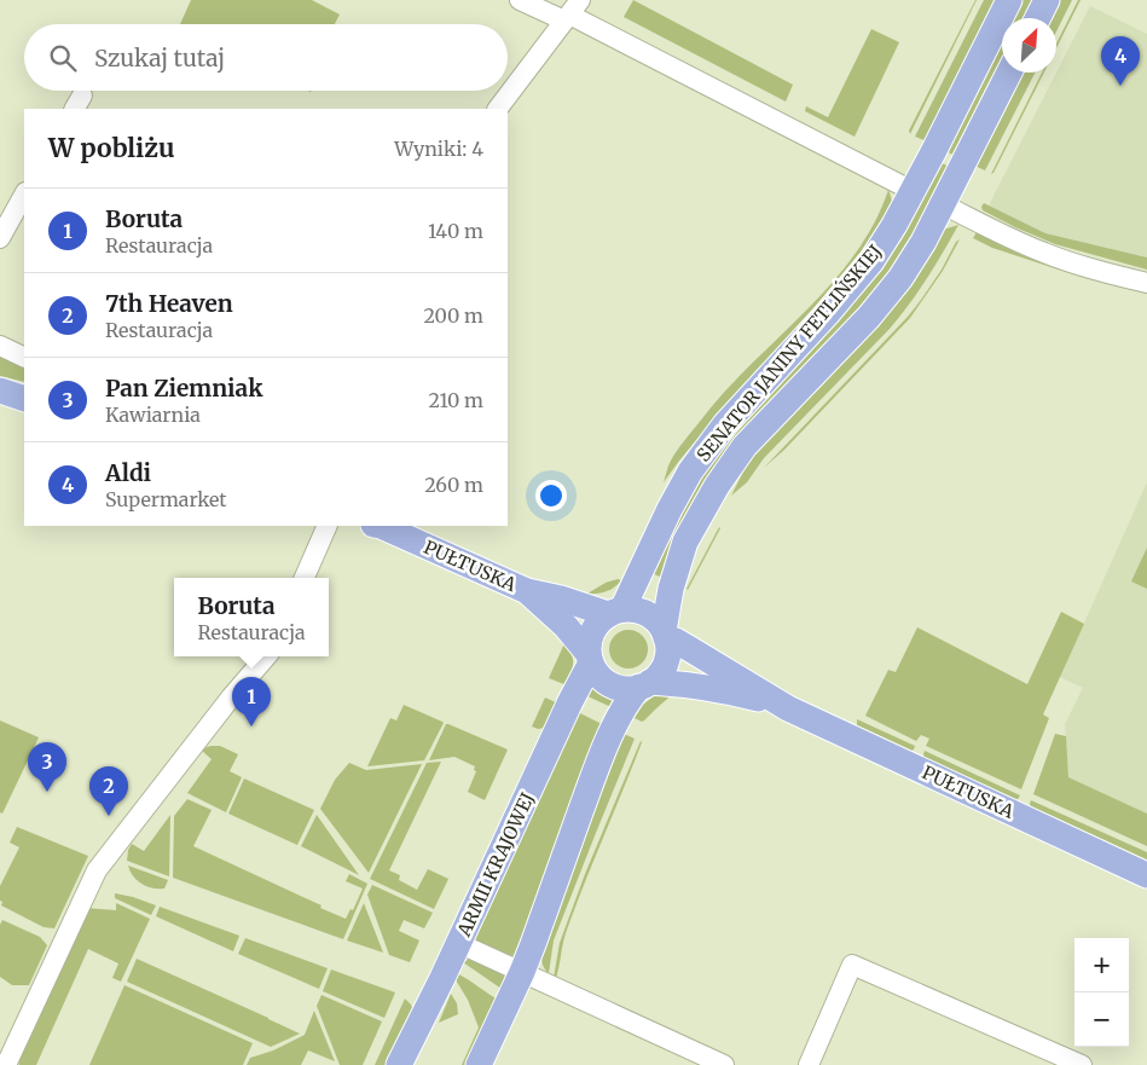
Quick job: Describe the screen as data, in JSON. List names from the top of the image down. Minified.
{"streets":{"main road":["SENATOR JANINY FETLIŃSKIEJ","PUŁTUSKA","ARMII KRAJOWEJ"]},"crossings":[["SENATOR JANINY FETLIŃSKIEJ","PUŁTUSKA"],["SENATOR JANINY FETLIŃSKIEJ","ARMII KRAJOWEJ"],["PUŁTUSKA","ARMII KRAJOWEJ"]],"north":"top right","page":{"search":"Szukaj tutaj","pins":["4","1","3","2"],"heading":["W pobliżu","Wyniki: 4"],"list":[{"mark":"1","name":"Boruta","note":"Restauracja","value":"140 m"},{"mark":"2","name":"7th Heaven","note":"Restauracja","value":"200 m"},{"mark":"3","name":"Pan Ziemniak","note":"Kawiarnia","value":"210 m"},{"mark":"4","name":"Aldi","note":"Supermarket","value":"260 m"}],"popup":["Boruta","Restauracja"],"map_buttons":["+","−"]}}
